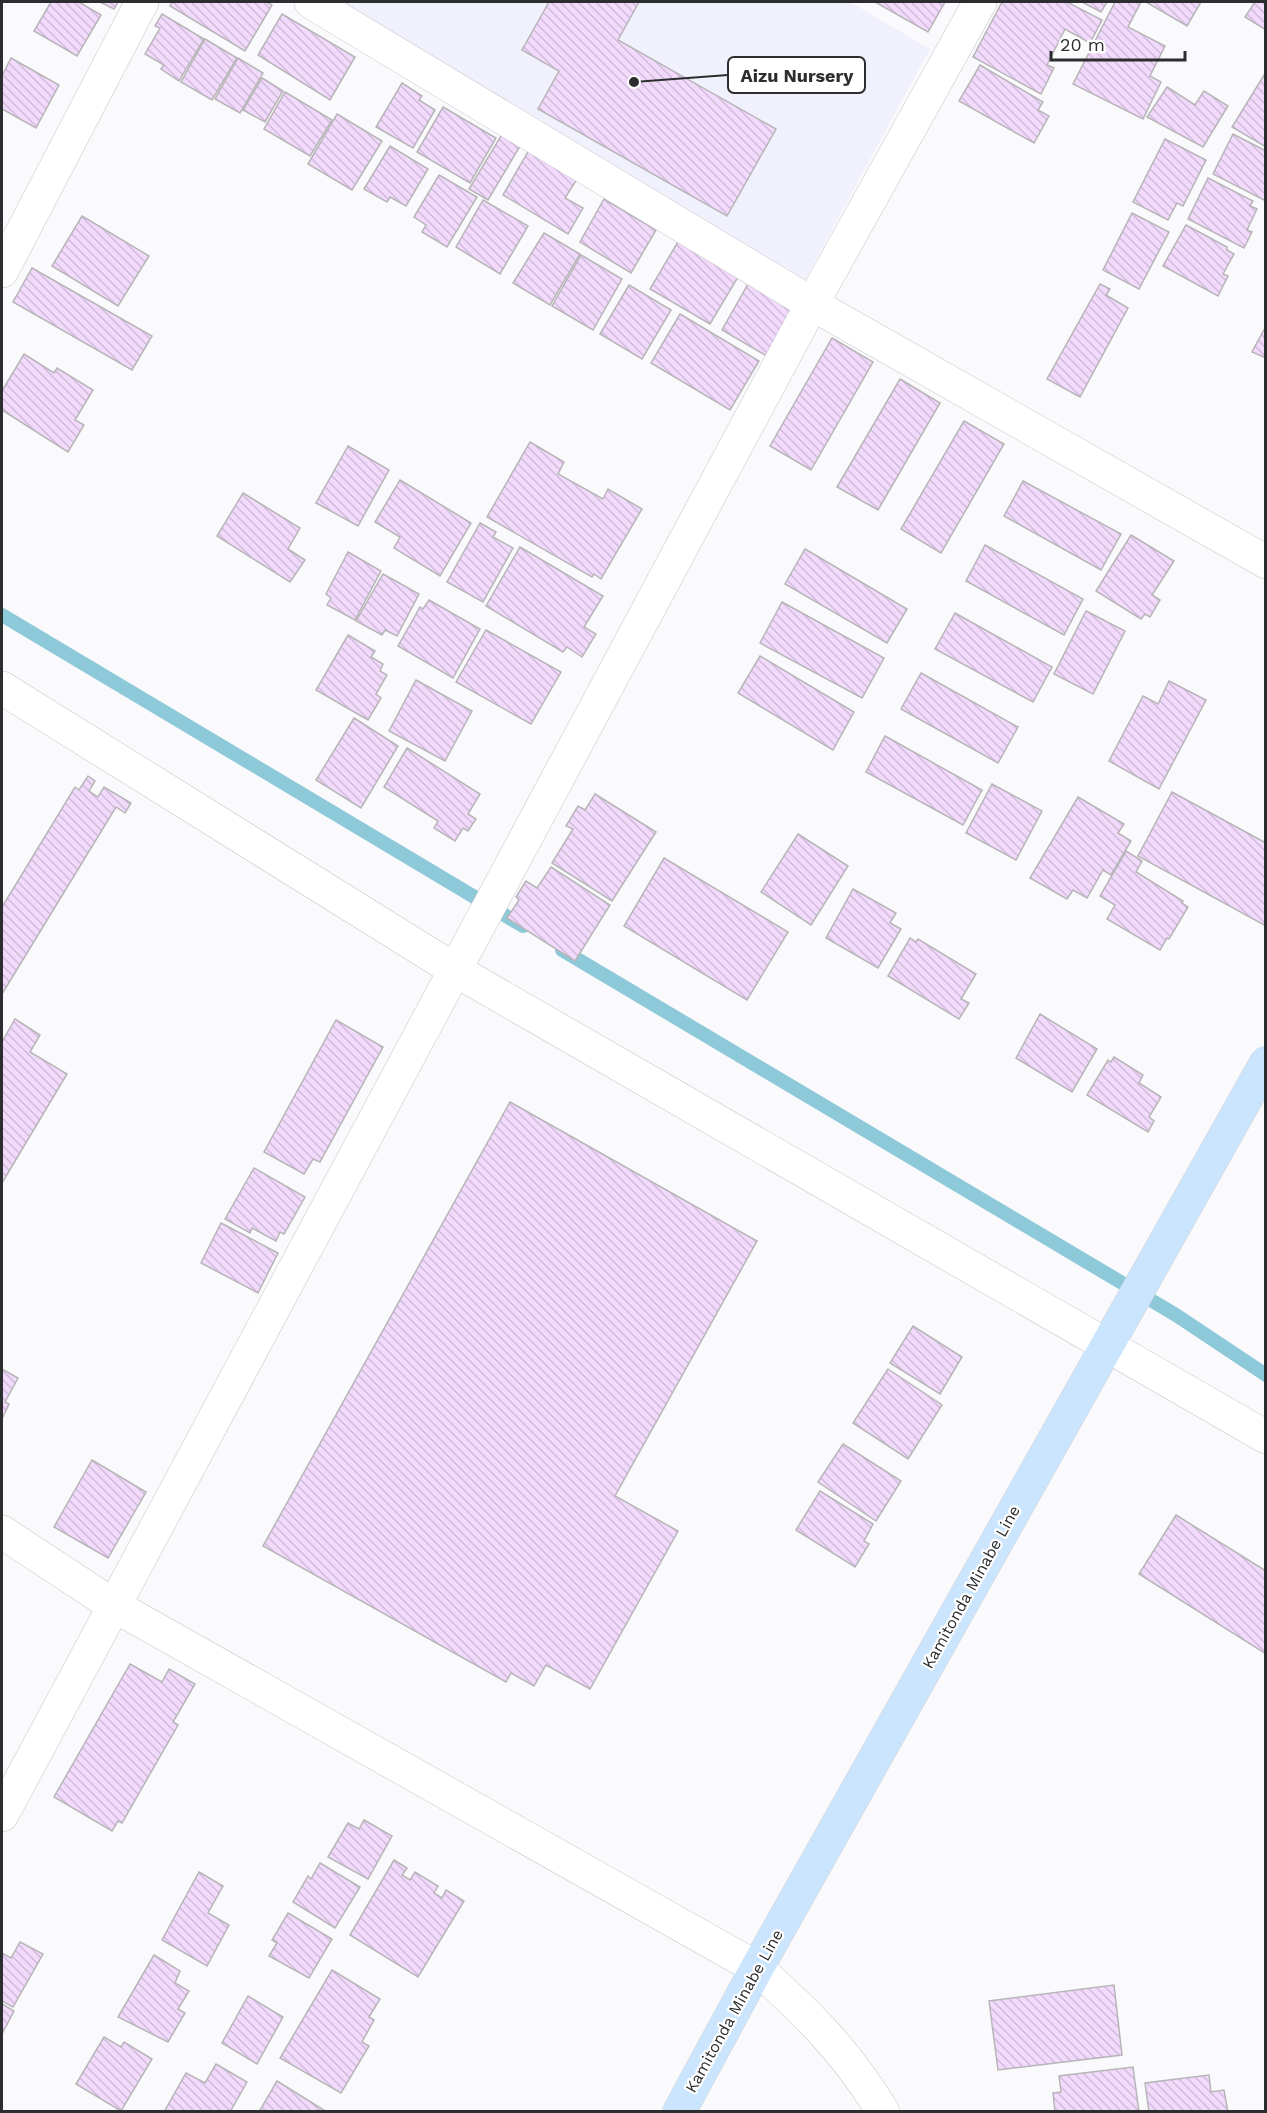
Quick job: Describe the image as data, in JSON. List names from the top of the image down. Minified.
{"streets":{"main road":["Kamitonda Minabe Line"]},"places":["Aizu Nursery"],"scale_bar":"20 m"}
